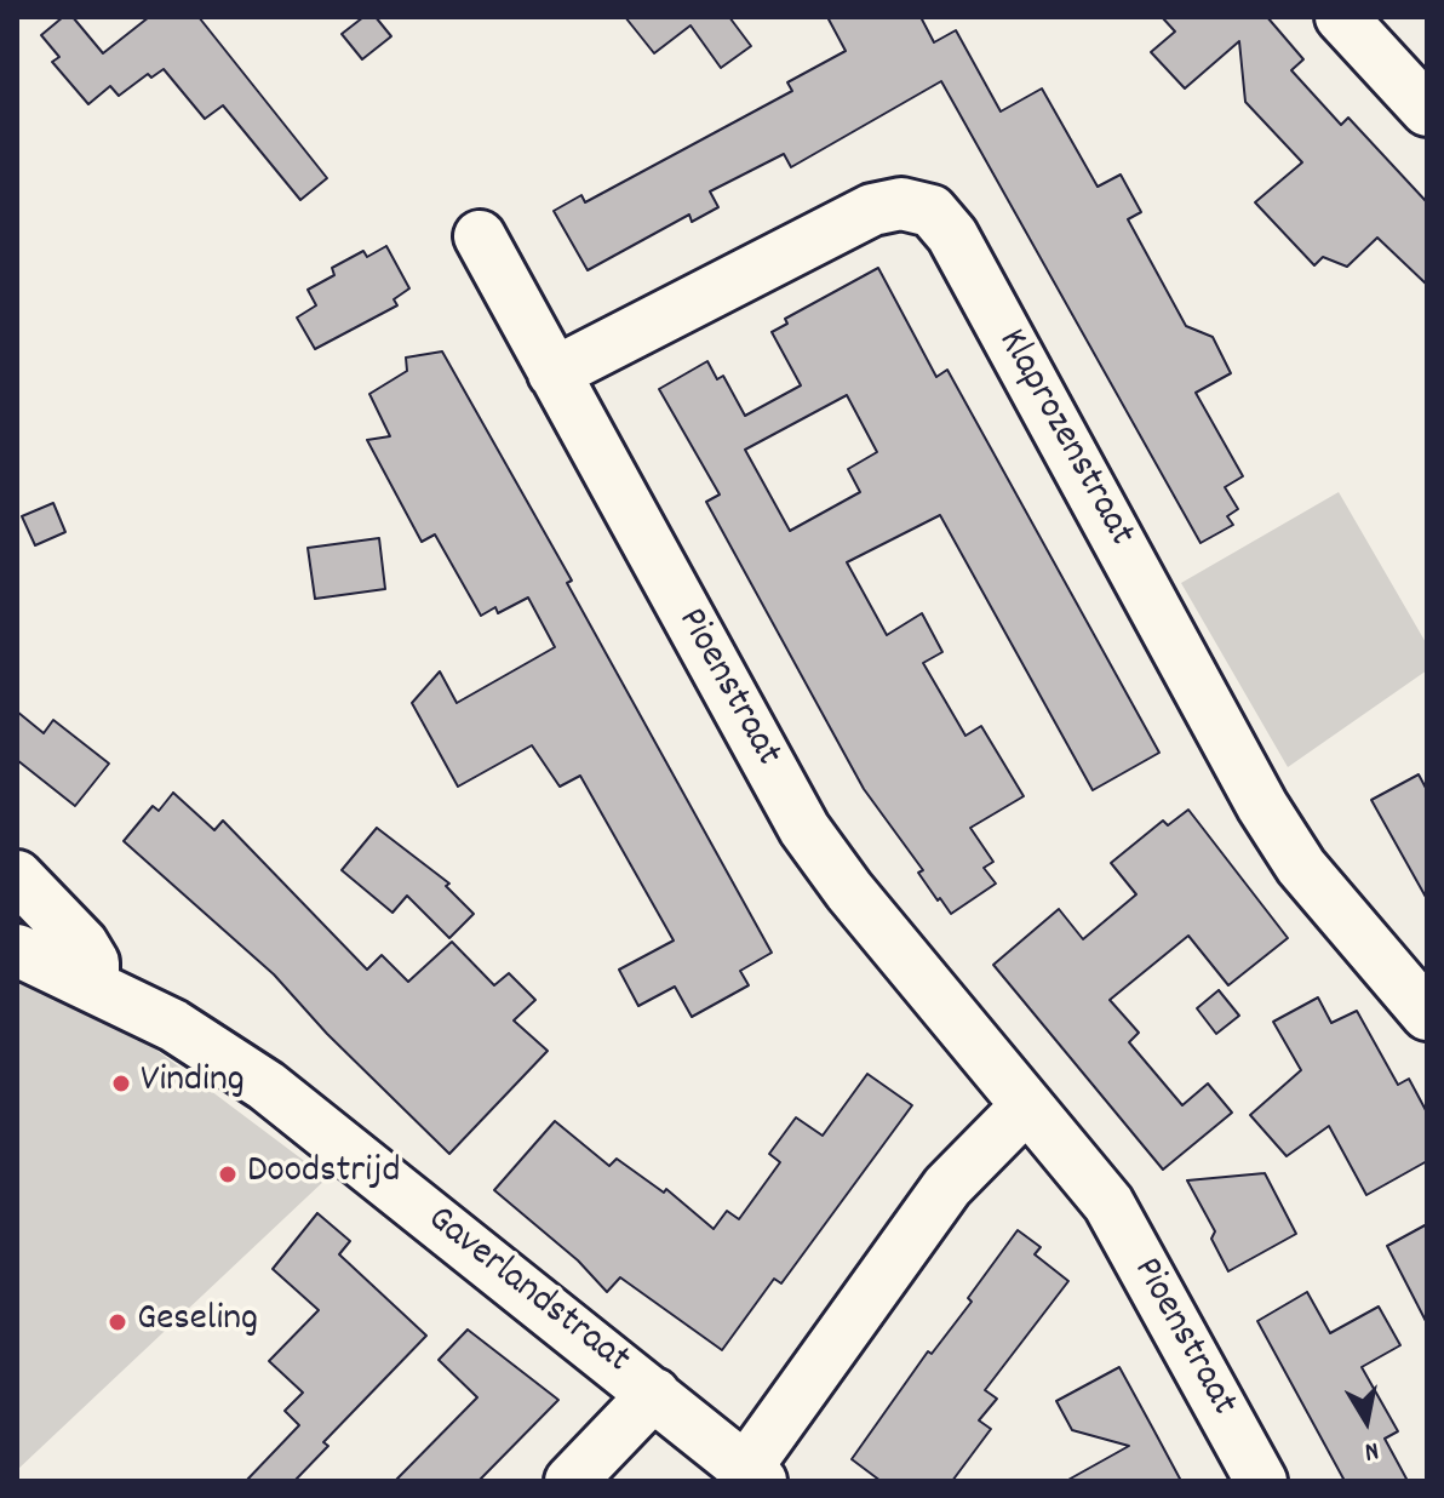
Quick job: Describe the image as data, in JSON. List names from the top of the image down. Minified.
{"streets":{"street":["Klaprozenstraat","Pioenstraat","Gaverlandstraat"]},"crossings":[["Klaprozenstraat","Pioenstraat"]],"places":["Vinding","Doodstrijd","Geseling"],"north":"bottom"}
